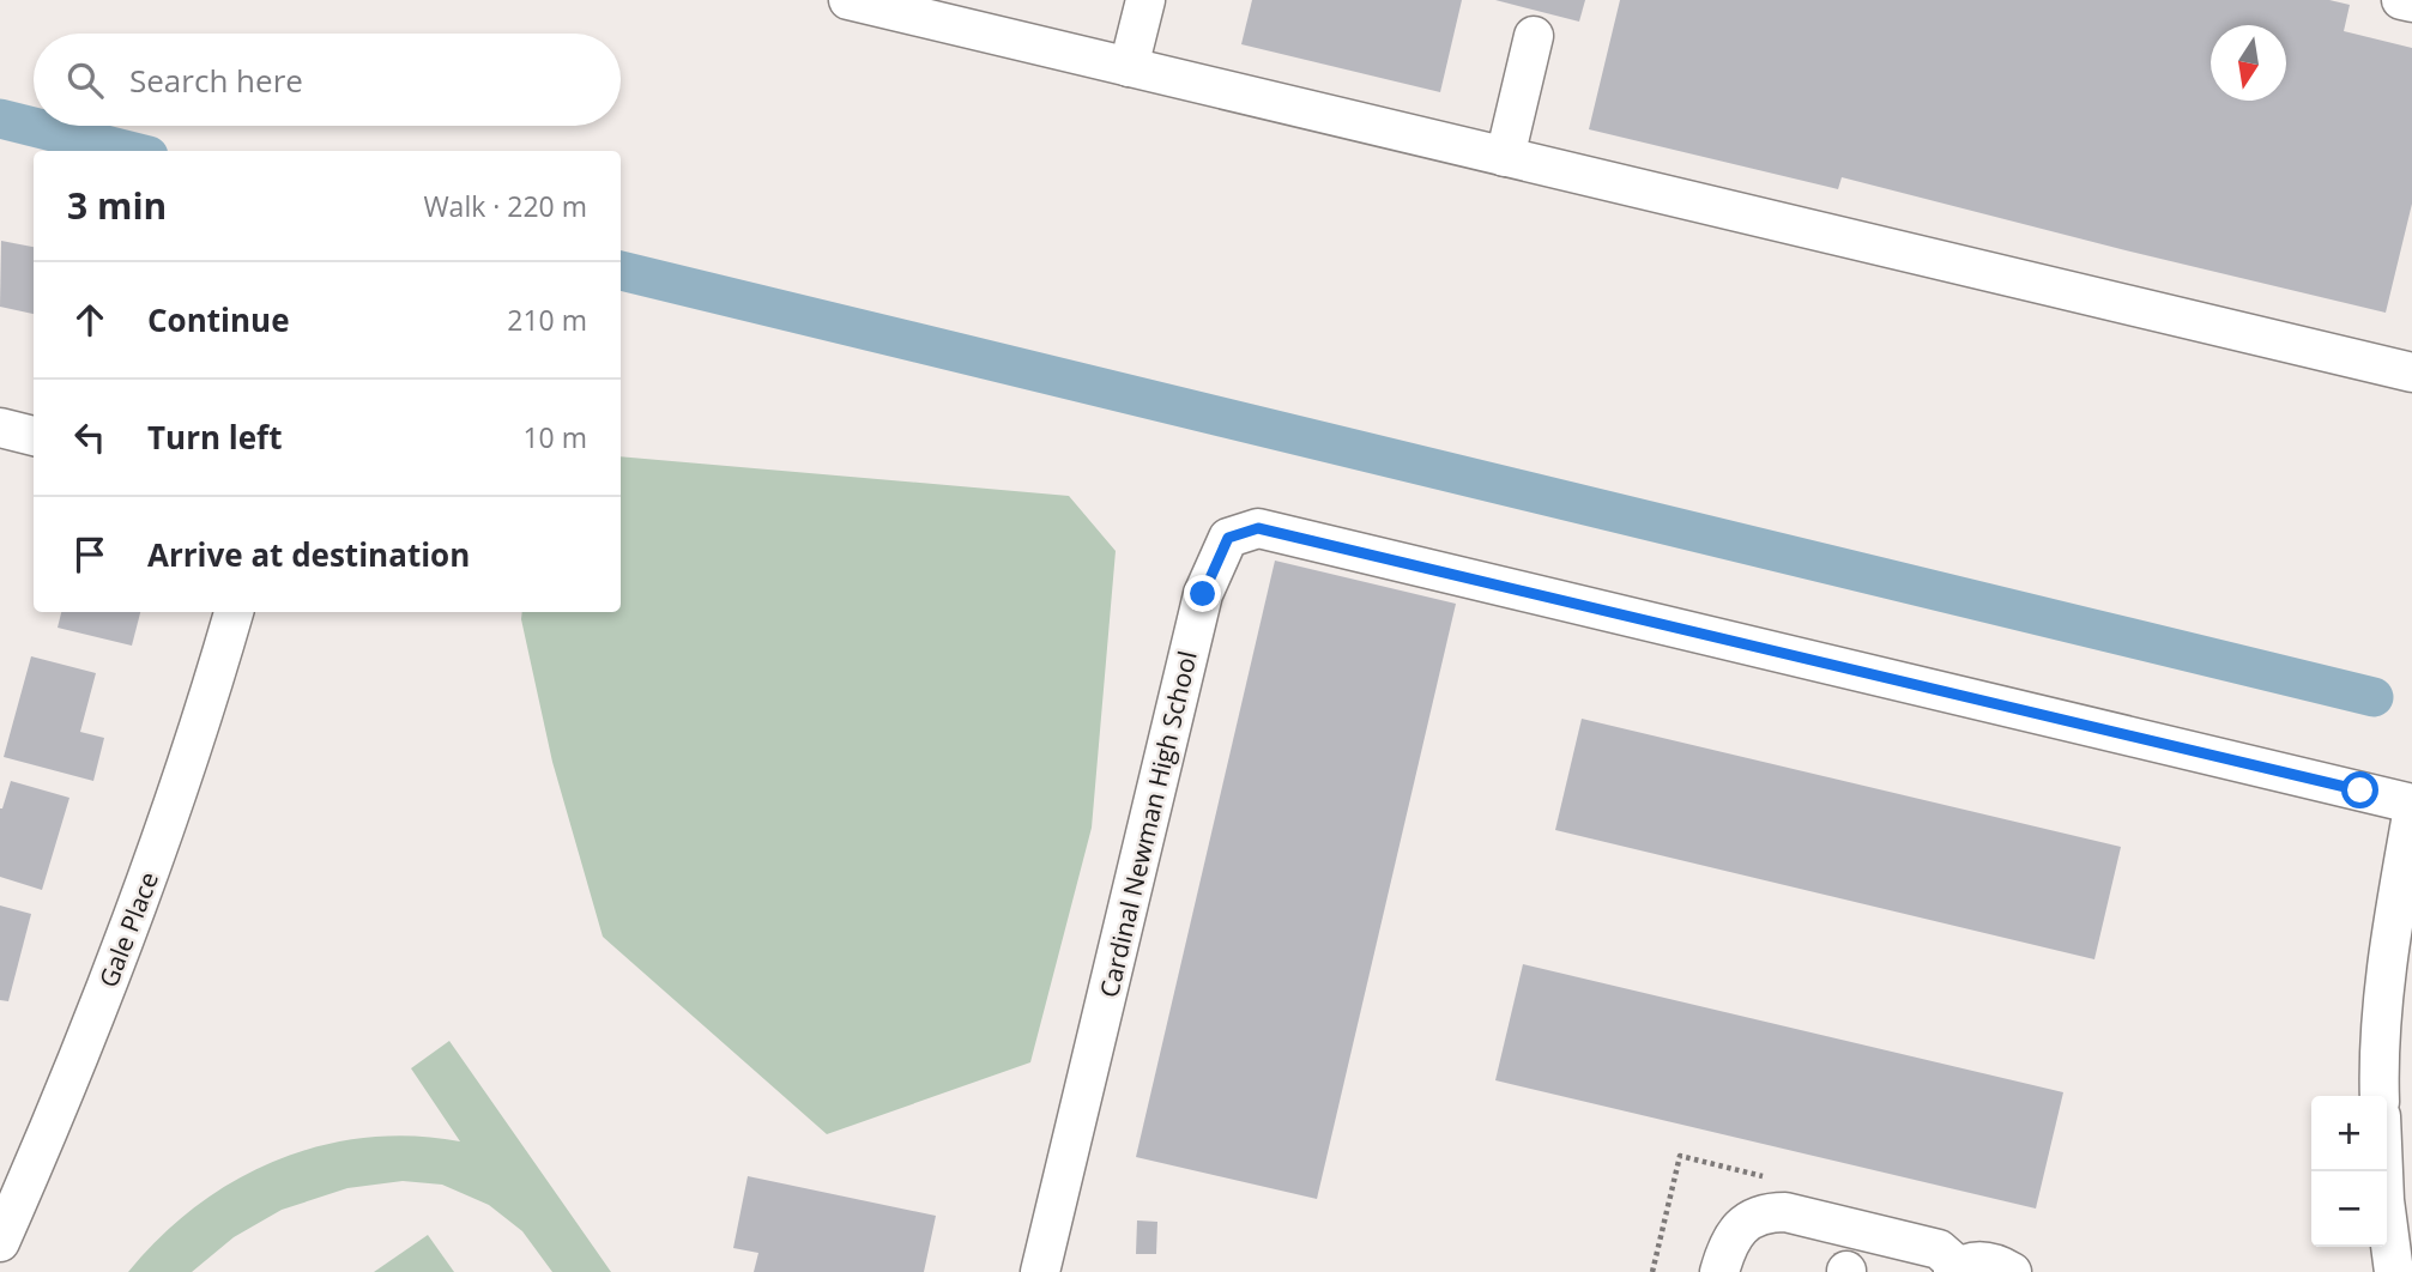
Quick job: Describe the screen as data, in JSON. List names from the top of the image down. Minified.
{"streets":{"street":["Cardinal Newman High School","Gale Place"]},"north":"bottom","page":{"search":"Search here","heading":["3 min","Walk · 220 m"],"list":[["Continue","210 m"],["Turn left","10 m"],"Arrive at destination"],"map_buttons":["+","−"]}}
